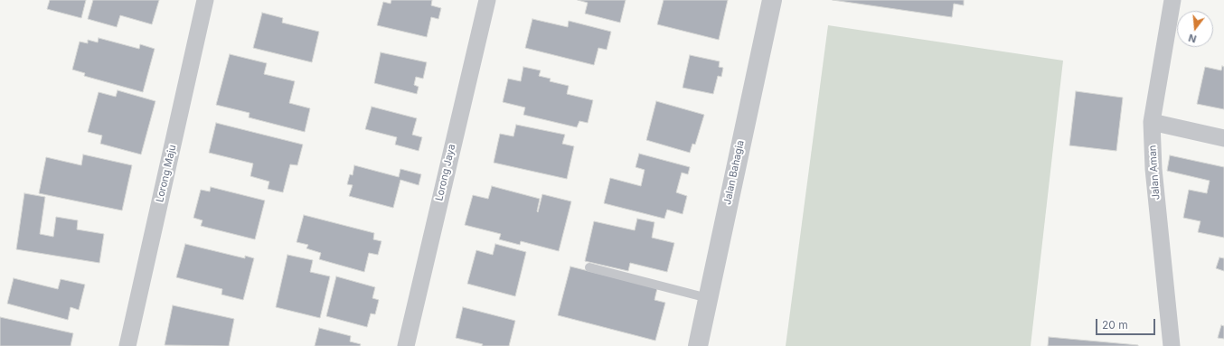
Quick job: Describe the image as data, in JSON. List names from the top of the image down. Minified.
{"streets":{"street":["Lorong Jaya","Jalan Bahagia","Jalan Aman","Lorong Maju"]},"scale_bar":"20 m","north":"bottom"}
